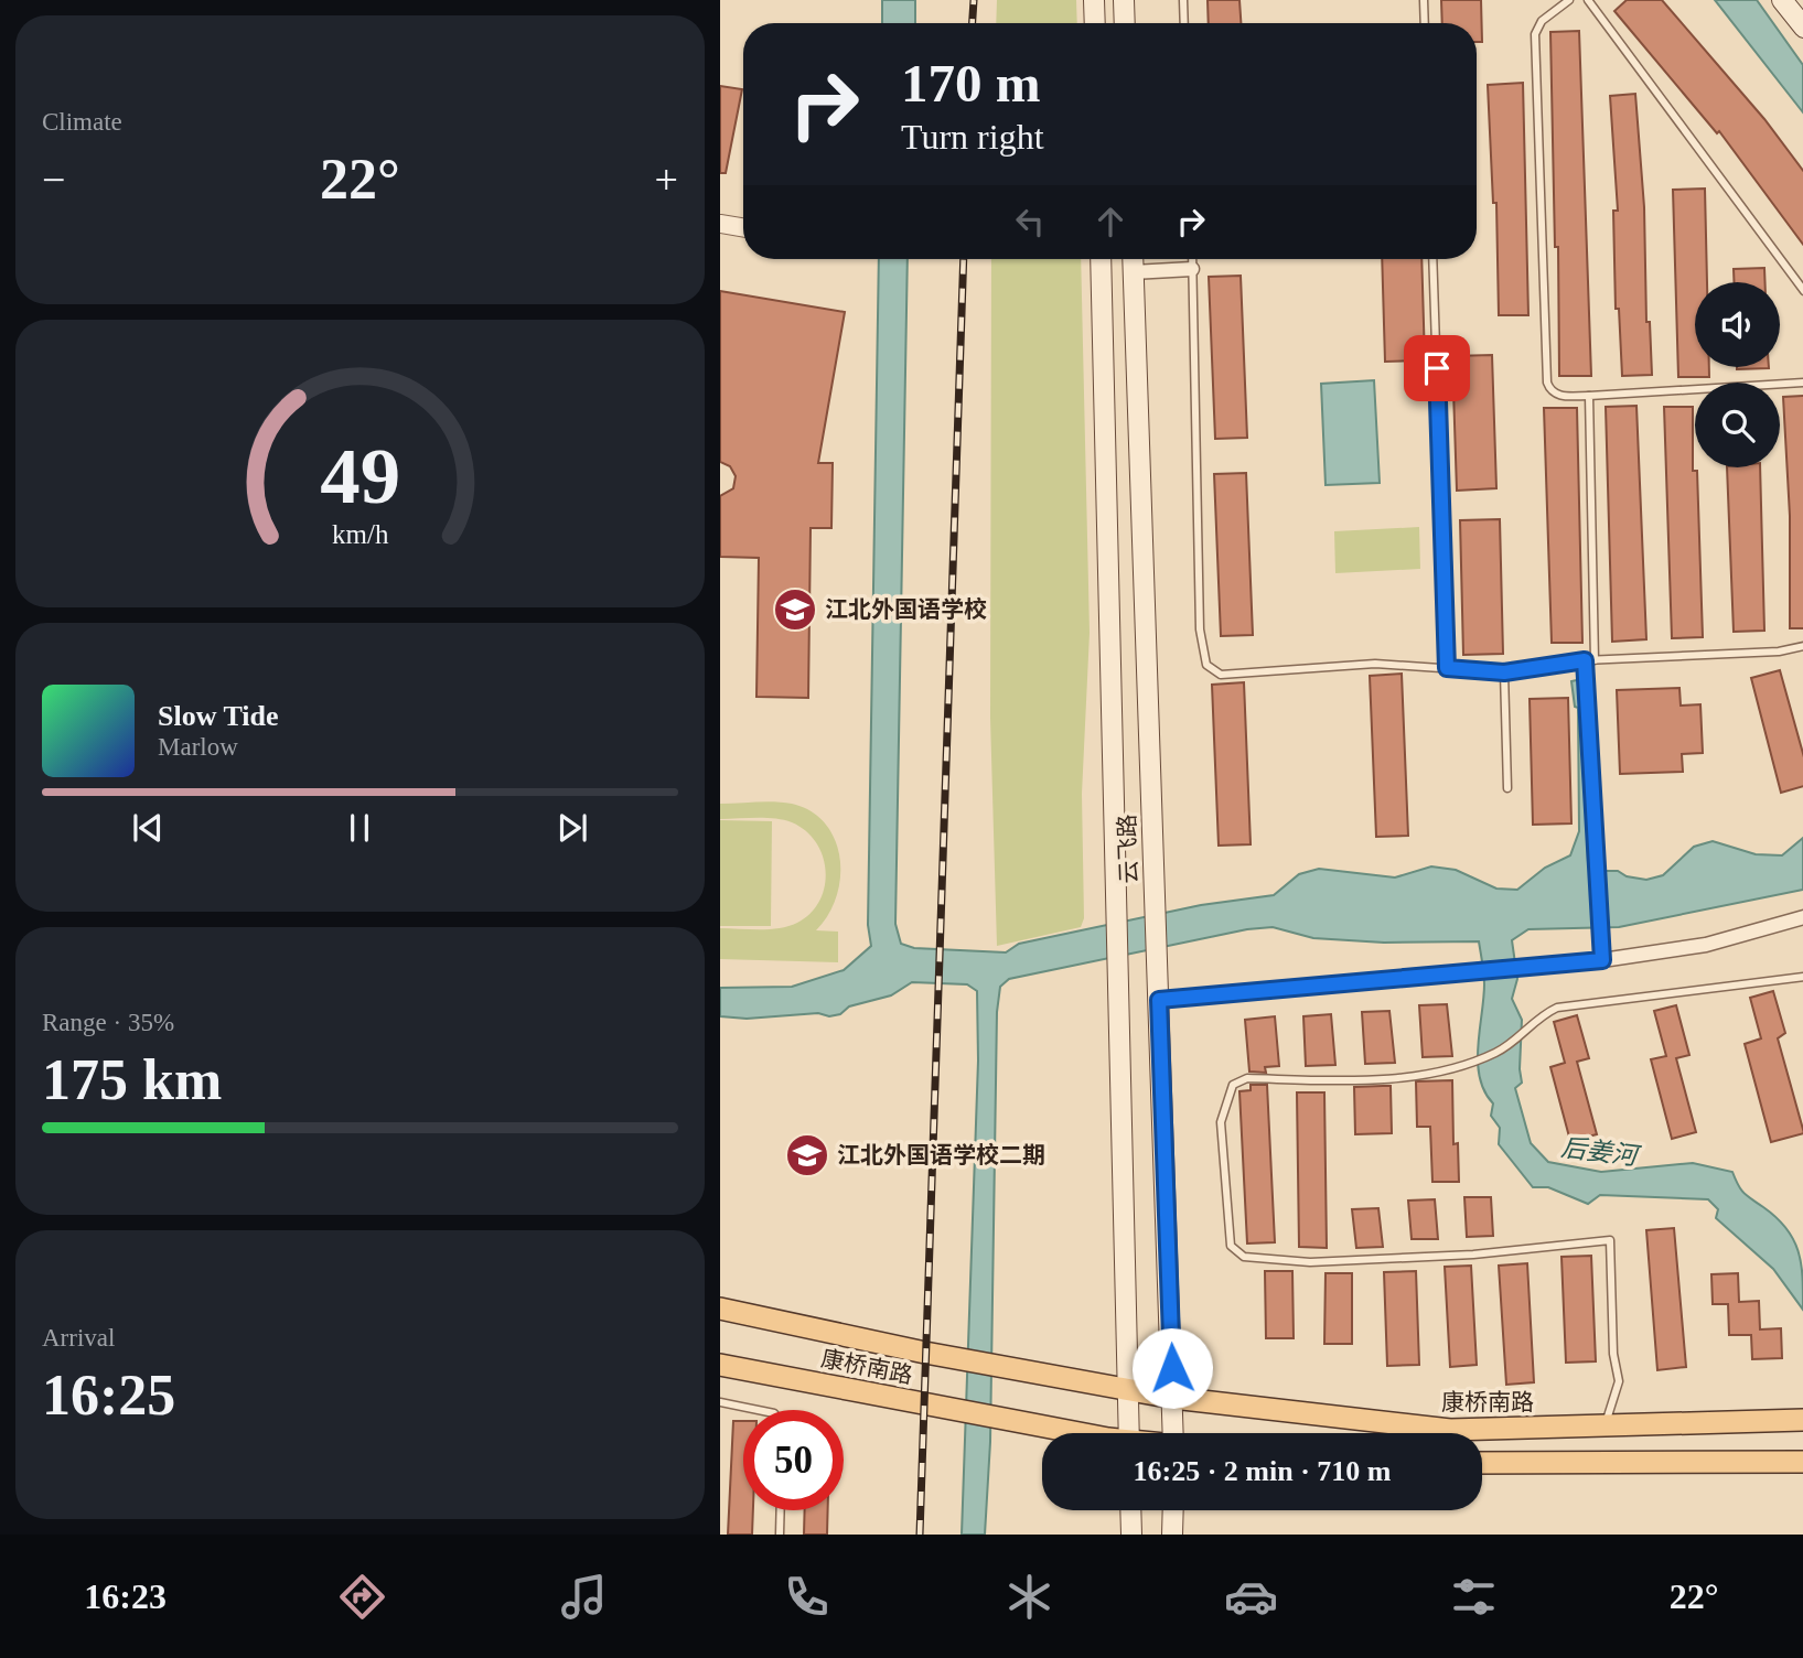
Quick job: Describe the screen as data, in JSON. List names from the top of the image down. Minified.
{"streets":{"main road":["云飞路","康桥南路"]},"crossings":[["云飞路","康桥南路"]],"water":["后姜河"],"places":{"school or university":["江北外国语学校","江北外国语学校二期"]},"page":{"tile":["Climate",["Range · 35%","175 km"],["Arrival","16:25"]],"turn":["170 m","Turn right"],"heat":["−","22°","+"],"song":["Slow Tide","Marlow"],"limit":"50","trip":"16:25 · 2 min · 710 m","tabs":["16:23","22°"],"gauge":["49","km/h"]}}
